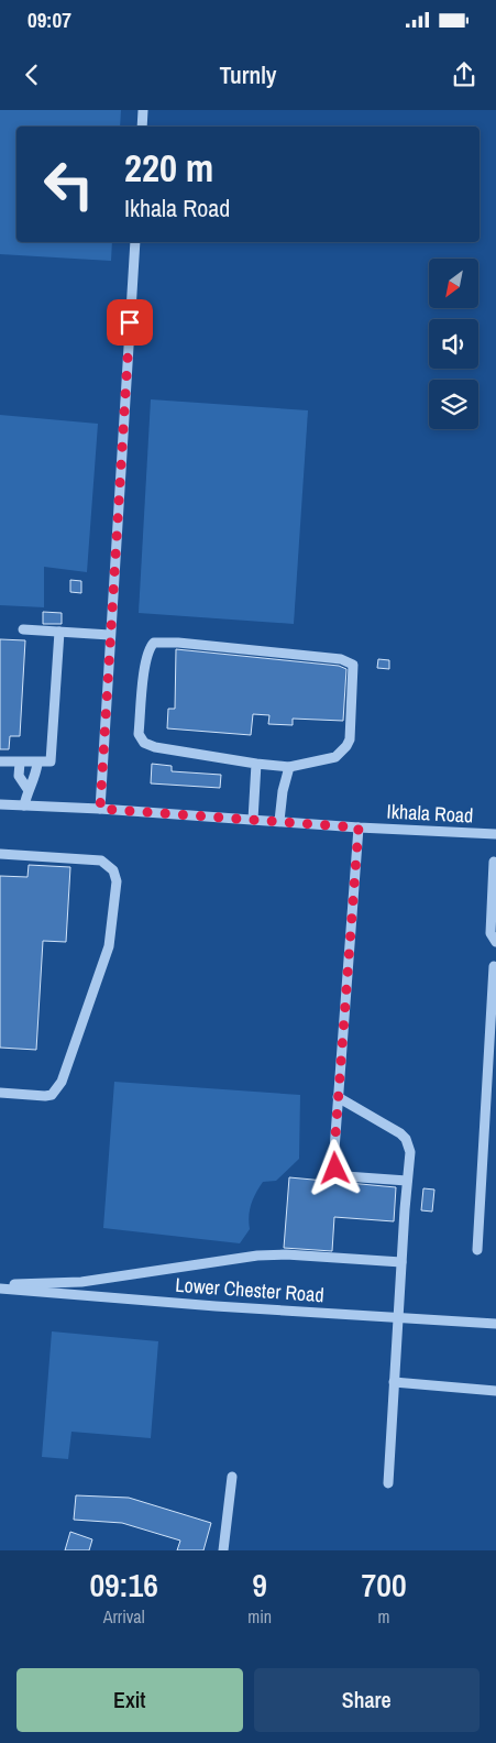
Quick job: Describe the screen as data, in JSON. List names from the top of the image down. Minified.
{"streets":{"street":["Ikhala Road","Lower Chester Road"]},"north":"bottom left","page":{"status":"09:07","header":"Turnly","turn":["220 m","Ikhala Road"],"eta":["09:16","Arrival","9","min","700","m"],"buttons":["Exit","Share"]}}
